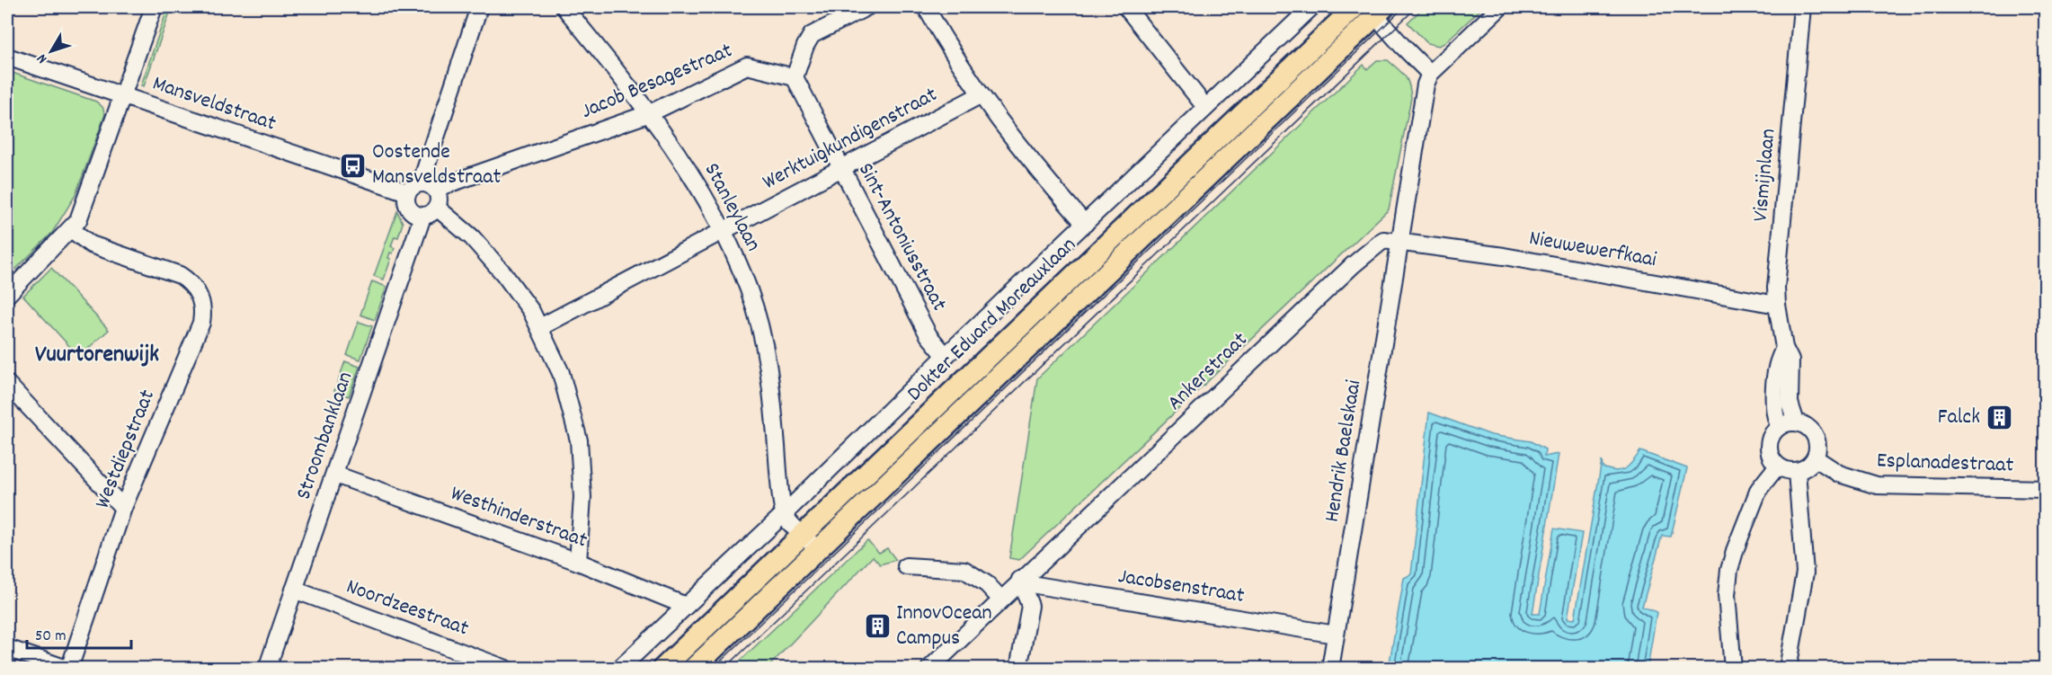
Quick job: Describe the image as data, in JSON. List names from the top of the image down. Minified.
{"streets":{"main road":["Dokter Eduard Moreauxlaan"],"street":["Jacob Besagestraat","Mansveldstraat","Werktuigkundigenstraat","Vismijnlaan","Stanleylaan","Sint-Antoniusstraat","Nieuwewerfkaai","Ankerstraat","Stroombanklaan","Westdiepstraat","Hendrik Baelskaai","Esplanadestraat","Westhinderstraat","Jacobsenstraat","Noordzeestraat"]},"crossings":[["Jacob Besagestraat","Mansveldstraat"],["Jacob Besagestraat","Stanleylaan"],["Jacob Besagestraat","Sint-Antoniusstraat"],["Jacob Besagestraat","Stroombanklaan"],["Mansveldstraat","Stroombanklaan"],["Werktuigkundigenstraat","Stanleylaan"],["Werktuigkundigenstraat","Sint-Antoniusstraat"],["Vismijnlaan","Nieuwewerfkaai"],["Vismijnlaan","Esplanadestraat"],["Stanleylaan","Dokter Eduard Moreauxlaan"],["Sint-Antoniusstraat","Dokter Eduard Moreauxlaan"],["Nieuwewerfkaai","Ankerstraat"],["Nieuwewerfkaai","Hendrik Baelskaai"],["Dokter Eduard Moreauxlaan","Westhinderstraat"],["Ankerstraat","Hendrik Baelskaai"],["Ankerstraat","Jacobsenstraat"],["Stroombanklaan","Westhinderstraat"],["Stroombanklaan","Noordzeestraat"],["Hendrik Baelskaai","Jacobsenstraat"]],"districts":["Vuurtorenwijk"],"places":{"bus stop":["Oostende Mansveldstraat"],"building":["Falck","InnovOcean Campus"]},"scale_bar":"50 m","north":"bottom left"}
